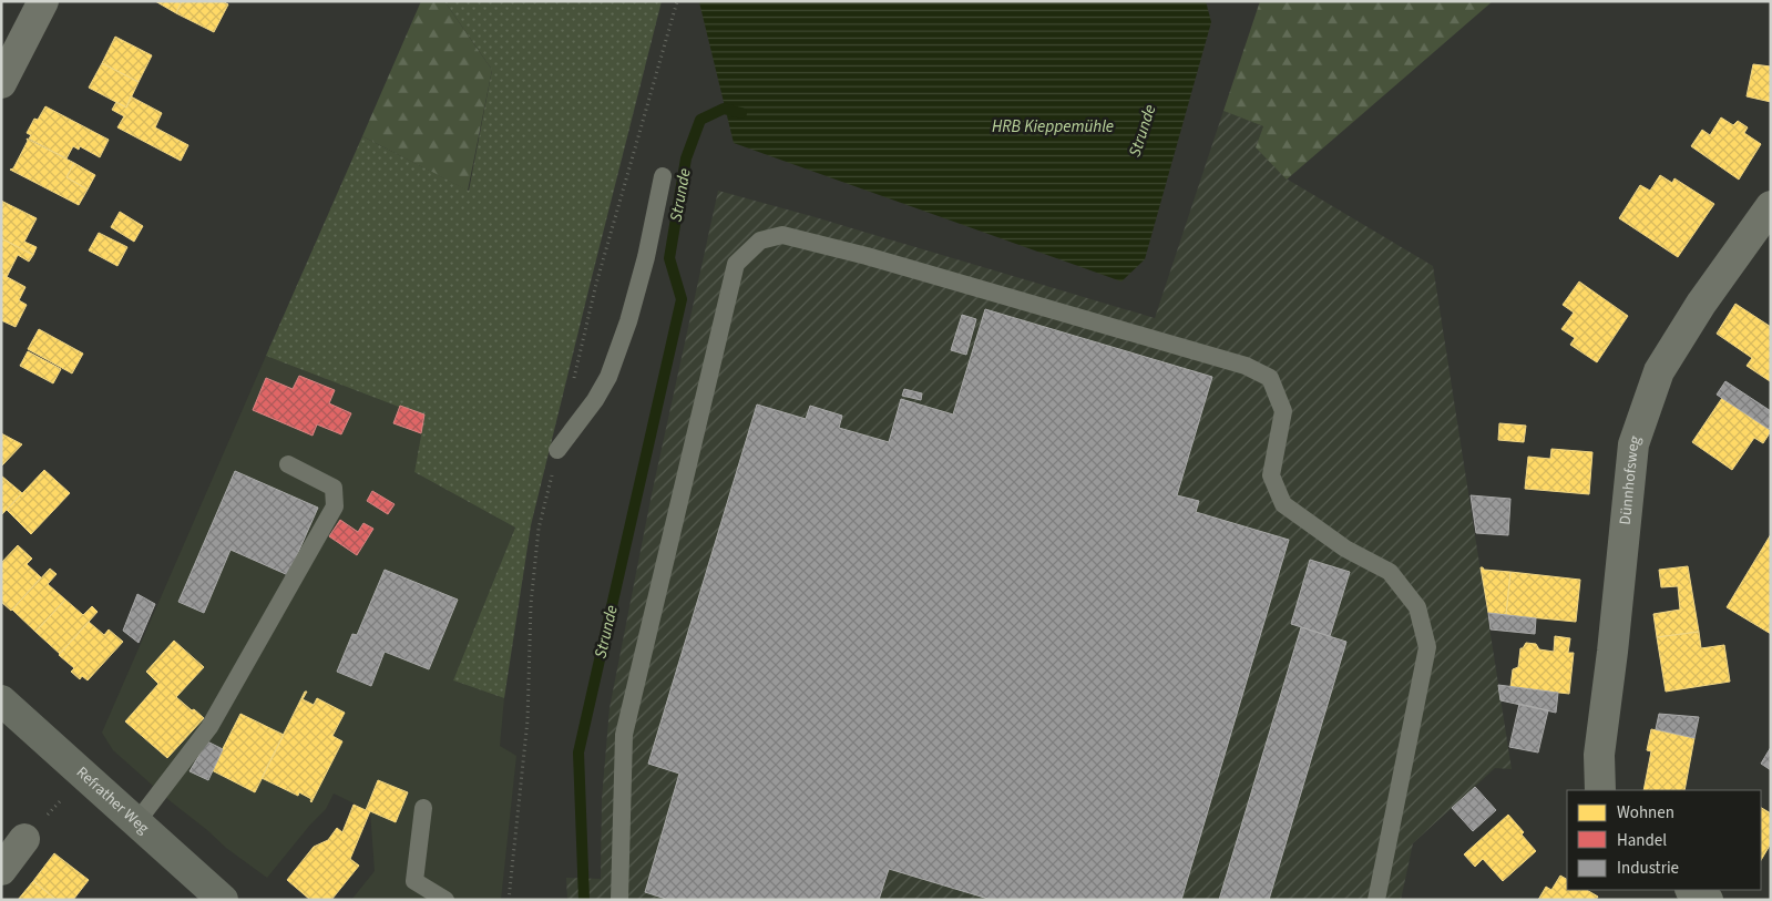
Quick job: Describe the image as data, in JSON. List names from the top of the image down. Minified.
{"streets":{"main road":["Refrather Weg"],"street":["Dünnhofsweg"]},"water":["HRB Kieppemühle","Strunde"],"legend":["Wohnen","Handel","Industrie"]}
